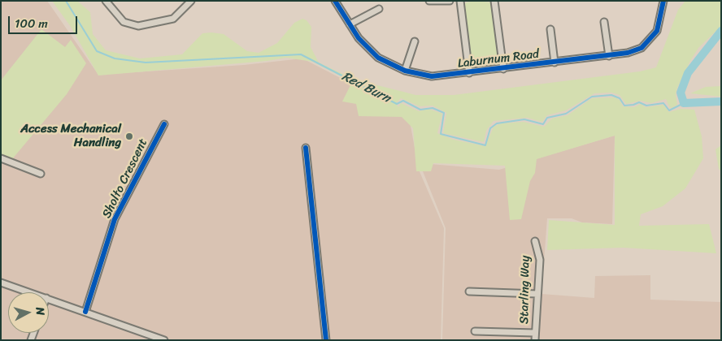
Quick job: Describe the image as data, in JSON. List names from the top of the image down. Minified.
{"streets":{"street":["Laburnum Road","Sholto Crescent","Starling Way"]},"water":["Red Burn"],"places":["Access Mechanical Handling"],"scale_bar":"100 m","north":"right"}
